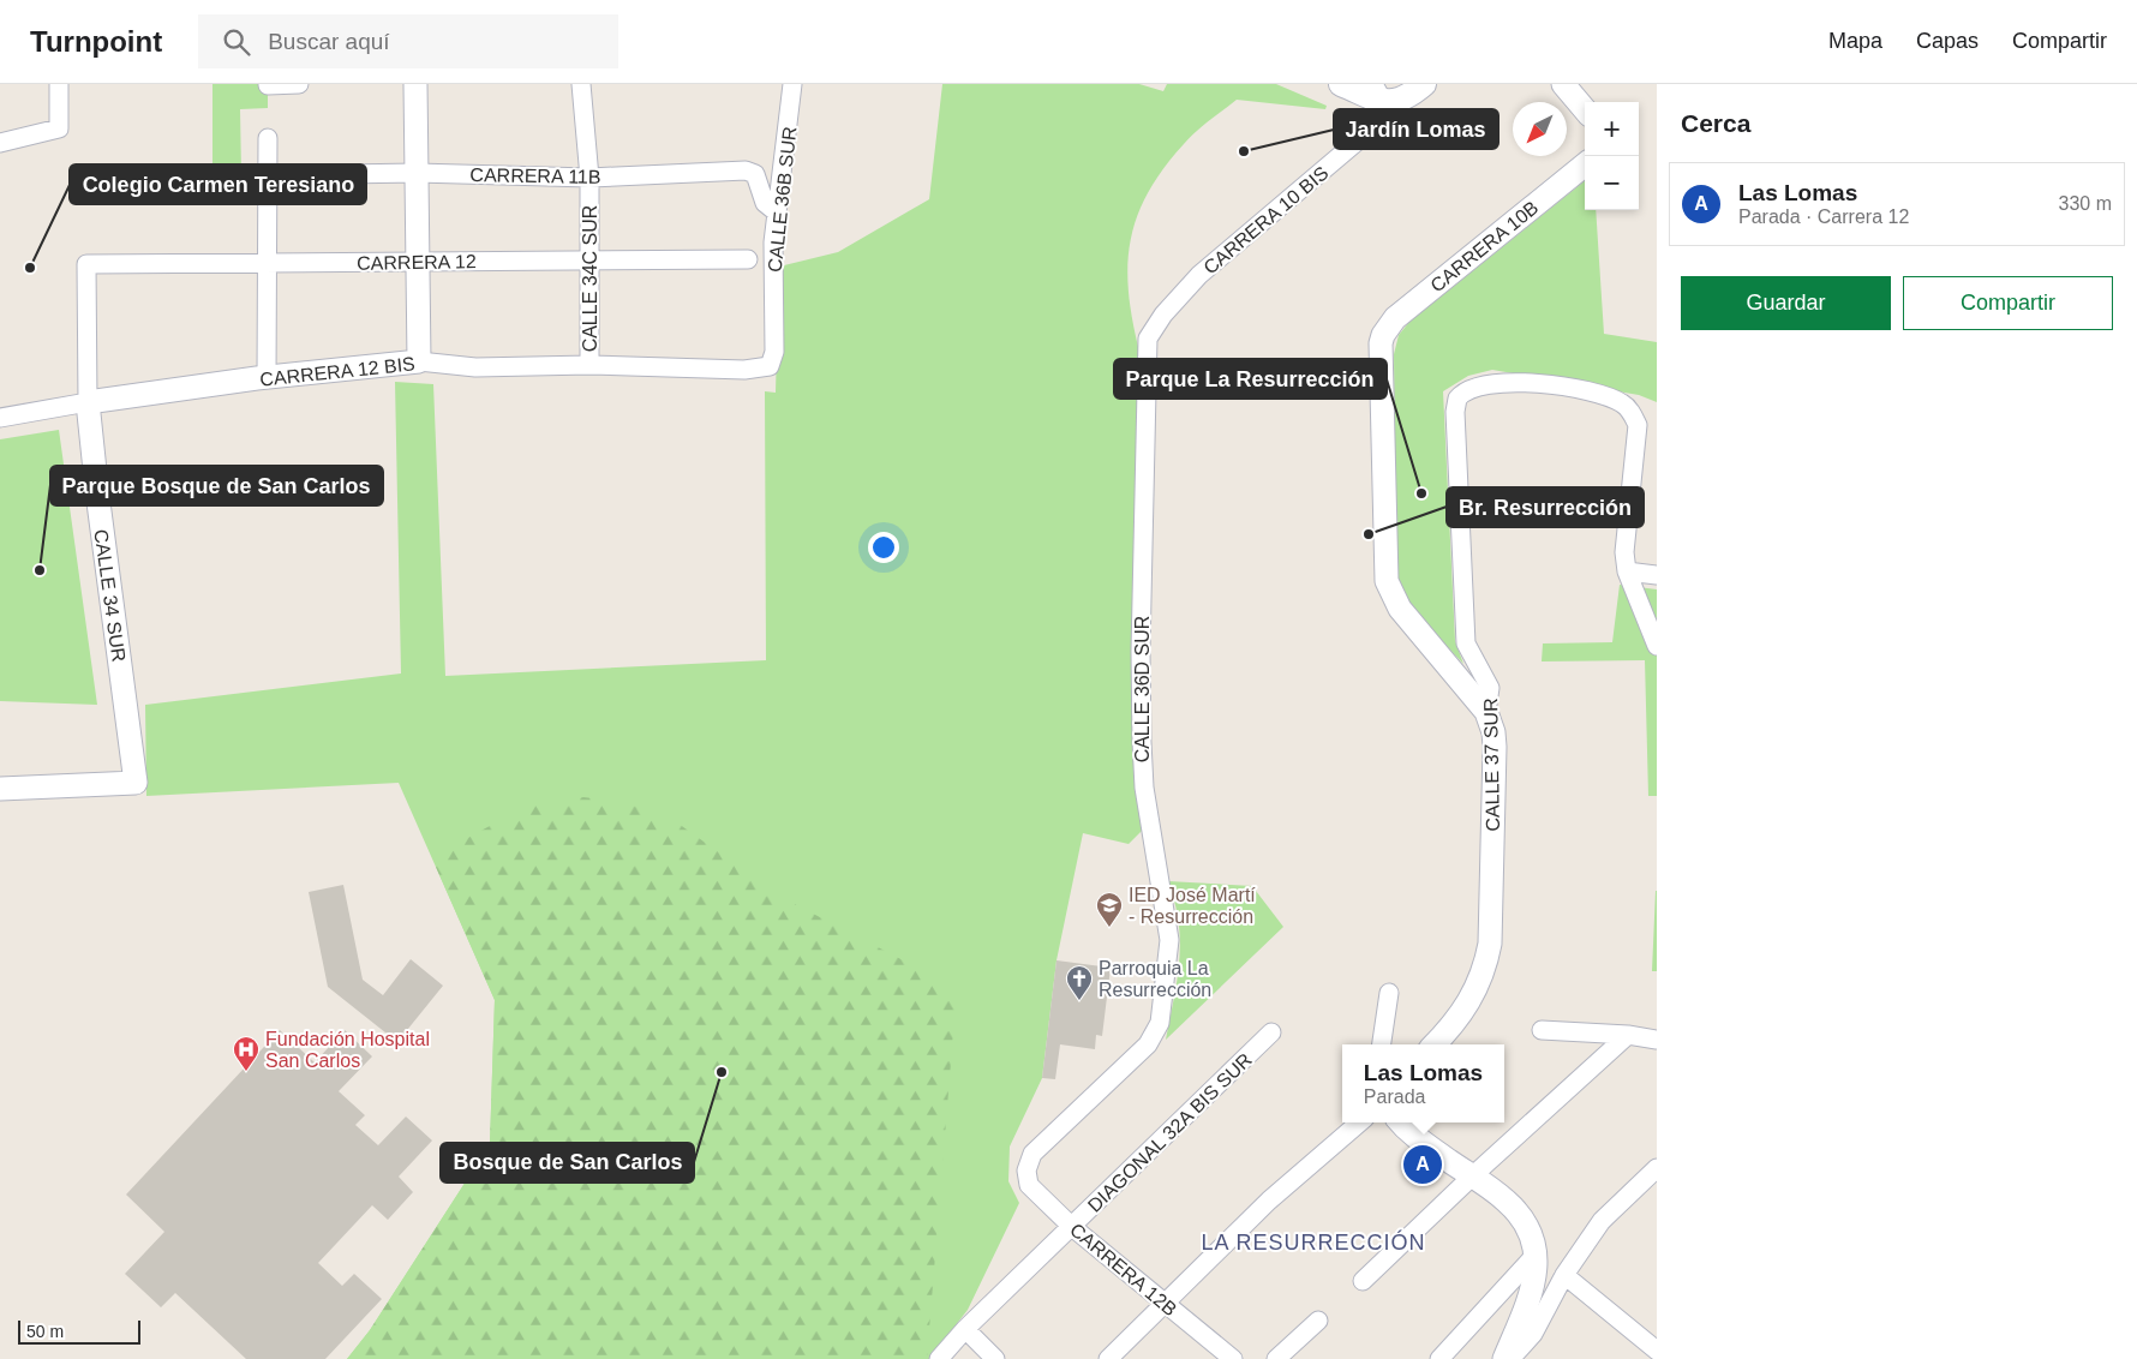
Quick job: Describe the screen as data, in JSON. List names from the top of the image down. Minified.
{"streets":{"street":["CARRERA 11B","CALLE 36B SUR","CARRERA 10 BIS","CARRERA 10B","CARRERA 12","CALLE 34C SUR","CARRERA 12 BIS","CALLE 34 SUR","CALLE 36D SUR","CALLE 37 SUR","DIAGONAL 32A BIS SUR","CARRERA 12B"]},"crossings":[["CARRERA 11B","CALLE 36B SUR"],["CARRERA 11B","CALLE 34C SUR"],["CALLE 36B SUR","CARRERA 12 BIS"],["CARRERA 10 BIS","CALLE 36D SUR"],["CARRERA 10B","CALLE 37 SUR"],["CARRERA 12","CALLE 34C SUR"],["CARRERA 12","CALLE 34 SUR"],["CALLE 34C SUR","CARRERA 12 BIS"],["CARRERA 12 BIS","CALLE 34 SUR"],["CALLE 36D SUR","CARRERA 12B"],["DIAGONAL 32A BIS SUR","CARRERA 12B"]],"districts":["LA RESURRECCIÓN"],"places":{"other":["Jardín Lomas","Colegio Carmen Teresiano","Parque La Resurrección","Br. Resurrección","Parque Bosque de San Carlos","Bosque de San Carlos"],"school or university":["IED José Martí - Resurrección"],"church":["Parroquia La Resurrección"],"hospital":["Fundación Hospital San Carlos"]},"scale_bar":"50 m","north":"bottom left","page":{"header":"Turnpoint","search":"Buscar aquí","nav":["Mapa","Capas","Compartir"],"heading":"Cerca","map_buttons":["+","−"],"list":[{"mark":"A","name":"Las Lomas","note":"Parada · Carrera 12","value":"330 m"}],"buttons":["Guardar","Compartir"],"popup":["Las Lomas","Parada"],"pins":"A","scale":"50 m"}}
